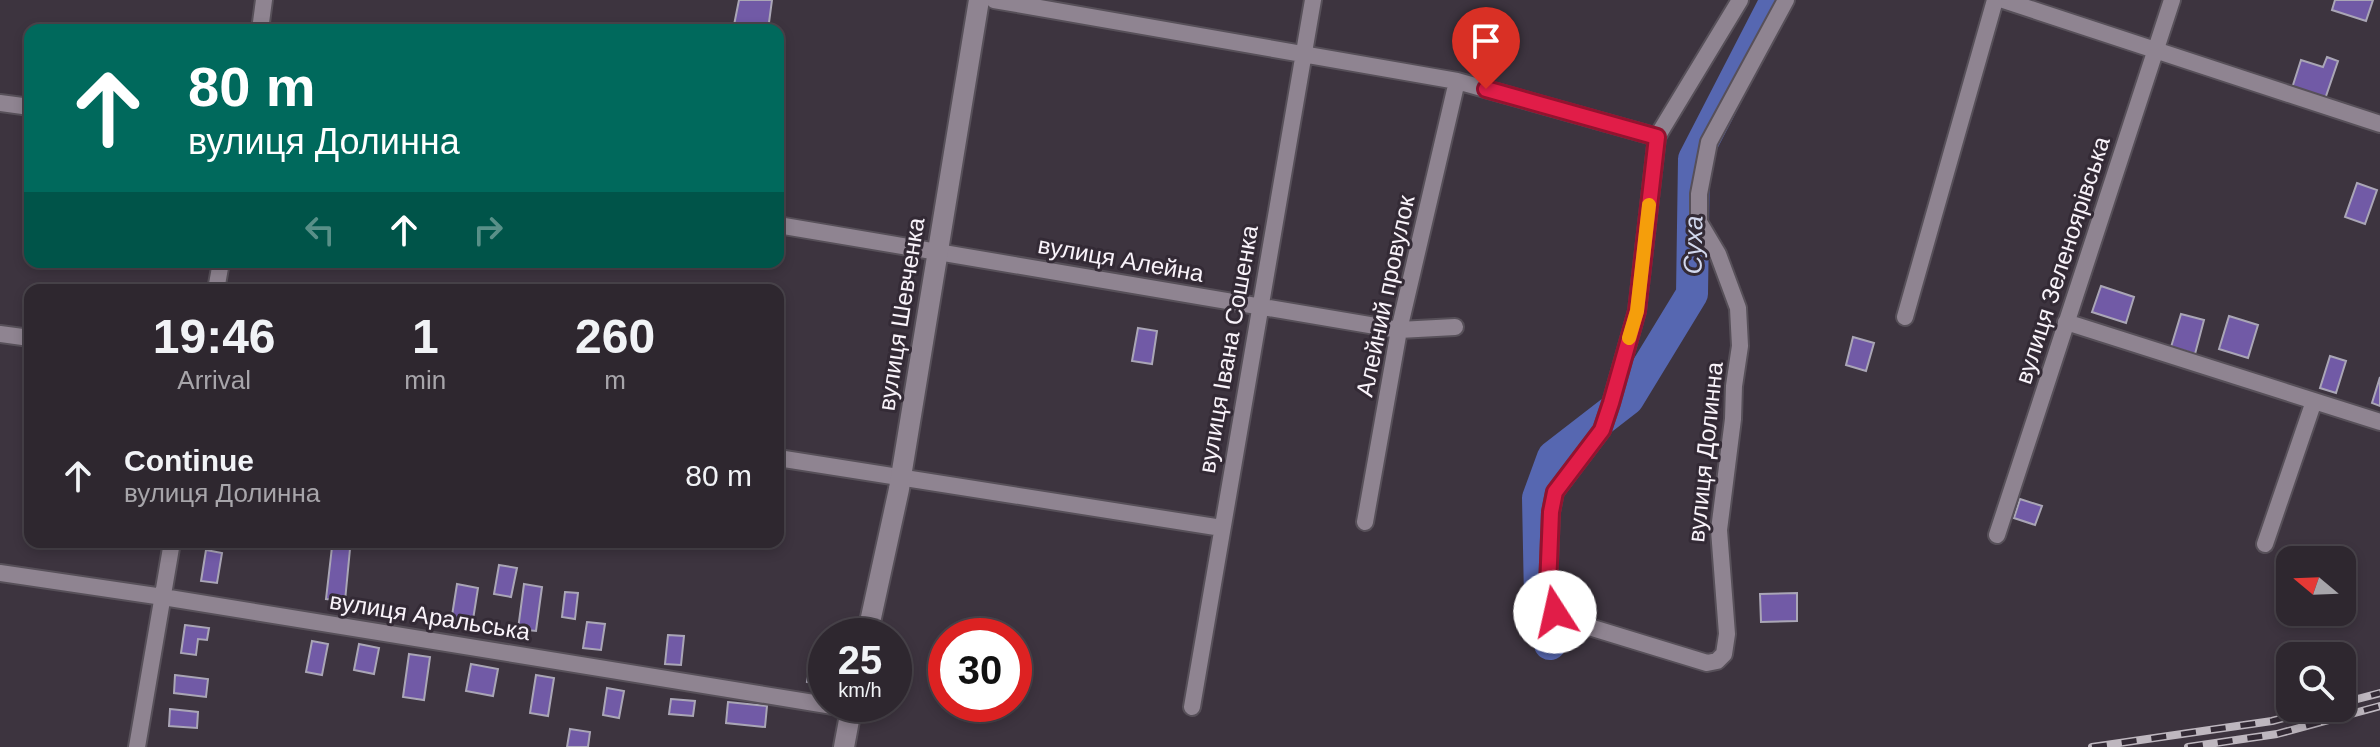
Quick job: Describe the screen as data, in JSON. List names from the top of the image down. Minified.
{"streets":{"street":["вулиця Алейна","вулиця Зеленоярівська","Алейний провулок","вулиця Шевченка","вулиця Івана Сошенка","вулиця Долинна","вулиця Аральська"]},"crossings":[["вулиця Алейна","Алейний провулок"],["вулиця Алейна","вулиця Шевченка"],["вулиця Алейна","вулиця Івана Сошенка"]],"water":["Суха"],"north":"left","page":{"turn":["80 m","вулиця Долинна"],"eta":["19:46","Arrival","1","min","260","m"],"list":[{"name":"Continue","note":"вулиця Долинна","value":"80 m"}],"speed":"25 km/h","limit":"30"}}
